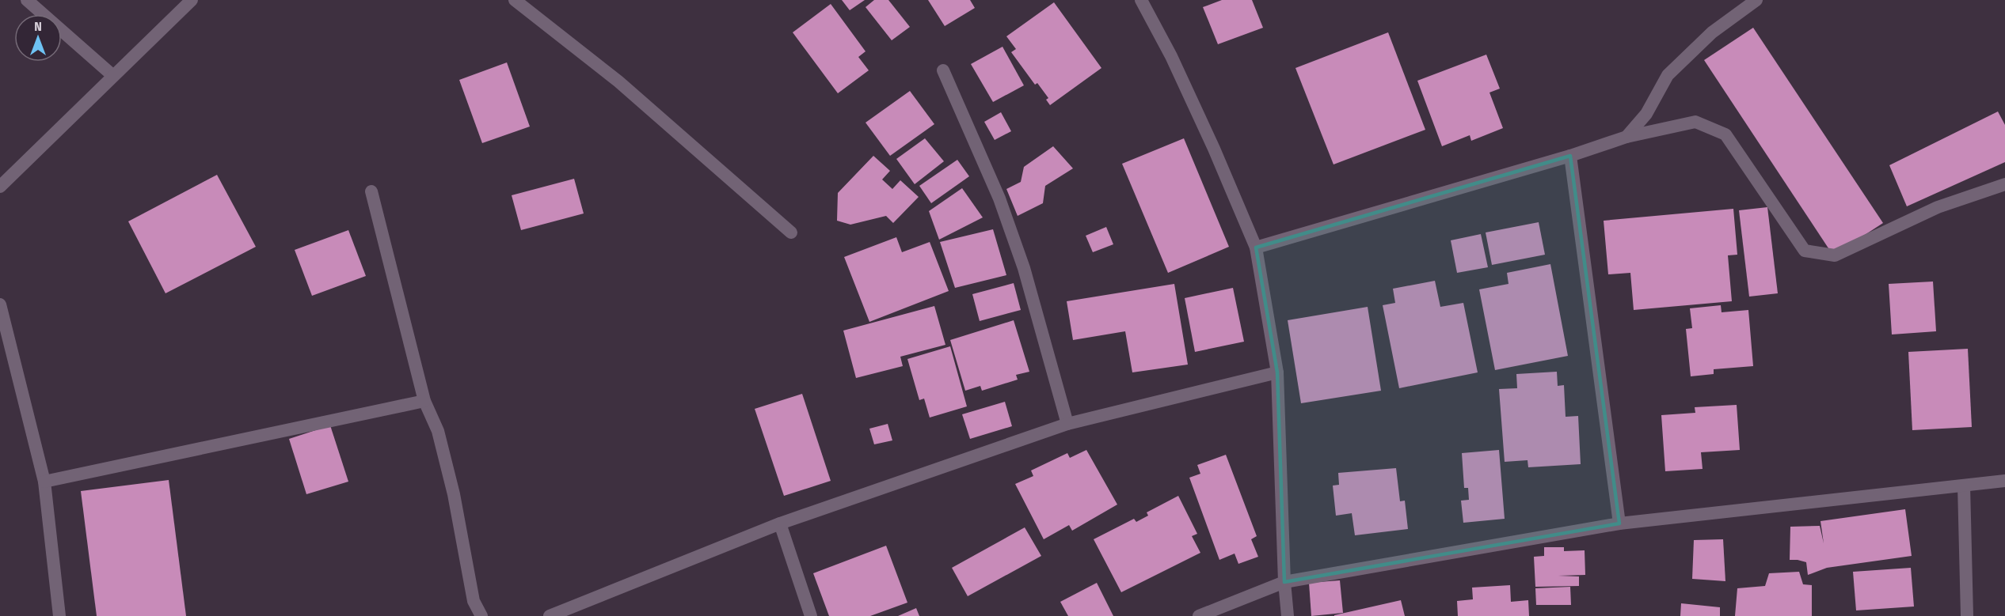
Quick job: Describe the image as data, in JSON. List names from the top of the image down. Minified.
{"north":"top"}
